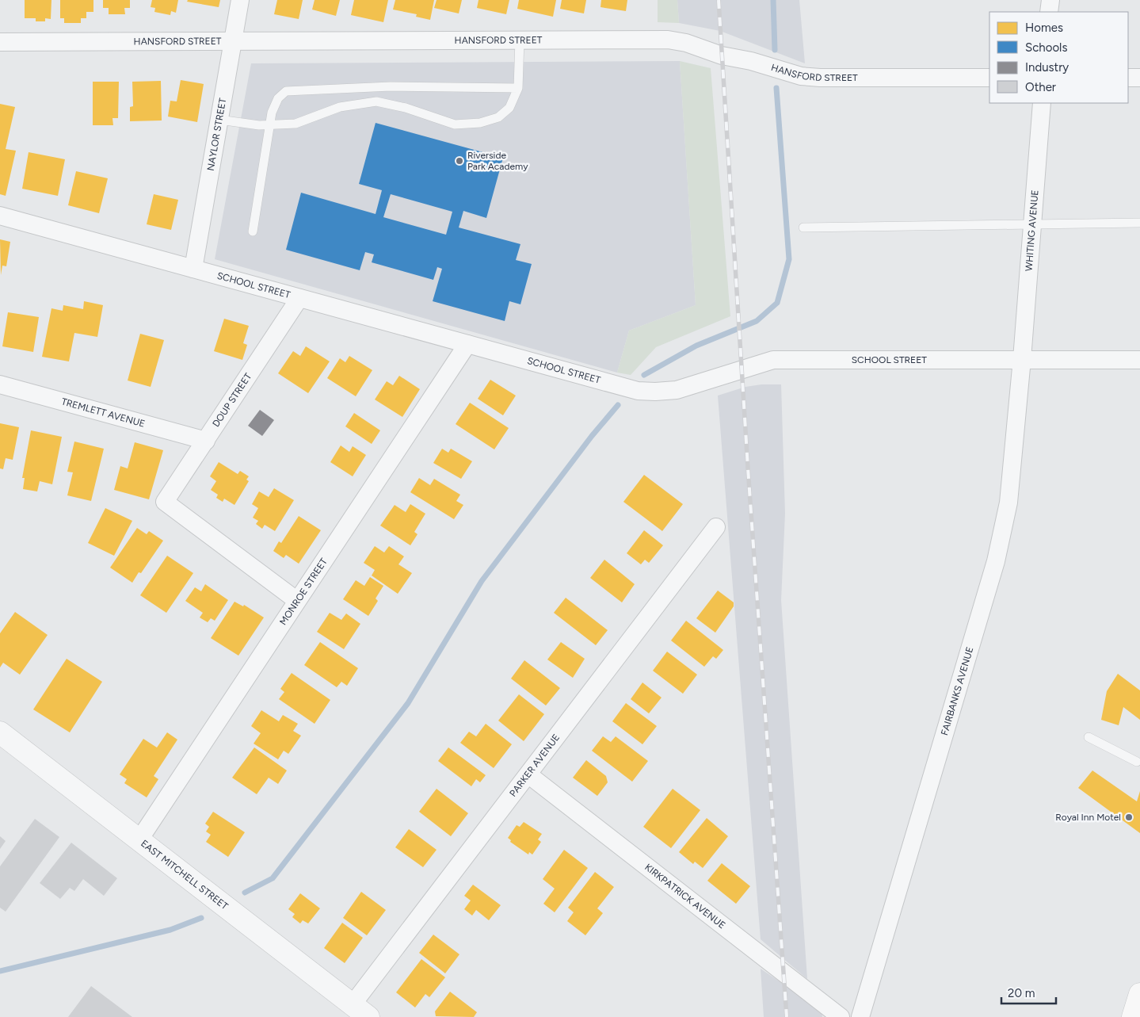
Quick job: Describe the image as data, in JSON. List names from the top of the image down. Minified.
{"streets":{"street":["HANSFORD STREET","NAYLOR STREET","WHITING AVENUE","SCHOOL STREET","DOUP STREET","TREMLETT AVENUE","MONROE STREET","FAIRBANKS AVENUE","PARKER AVENUE","EAST MITCHELL STREET","KIRKPATRICK AVENUE"]},"crossings":[["HANSFORD STREET","NAYLOR STREET"],["NAYLOR STREET","SCHOOL STREET"],["WHITING AVENUE","SCHOOL STREET"],["WHITING AVENUE","FAIRBANKS AVENUE"],["SCHOOL STREET","DOUP STREET"],["SCHOOL STREET","MONROE STREET"],["SCHOOL STREET","FAIRBANKS AVENUE"],["DOUP STREET","TREMLETT AVENUE"],["DOUP STREET","MONROE STREET"],["MONROE STREET","EAST MITCHELL STREET"],["PARKER AVENUE","EAST MITCHELL STREET"],["PARKER AVENUE","KIRKPATRICK AVENUE"]],"places":["Riverside Park Academy","Royal Inn Motel"],"legend":["Homes","Schools","Industry","Other"],"scale_bar":"20 m"}
